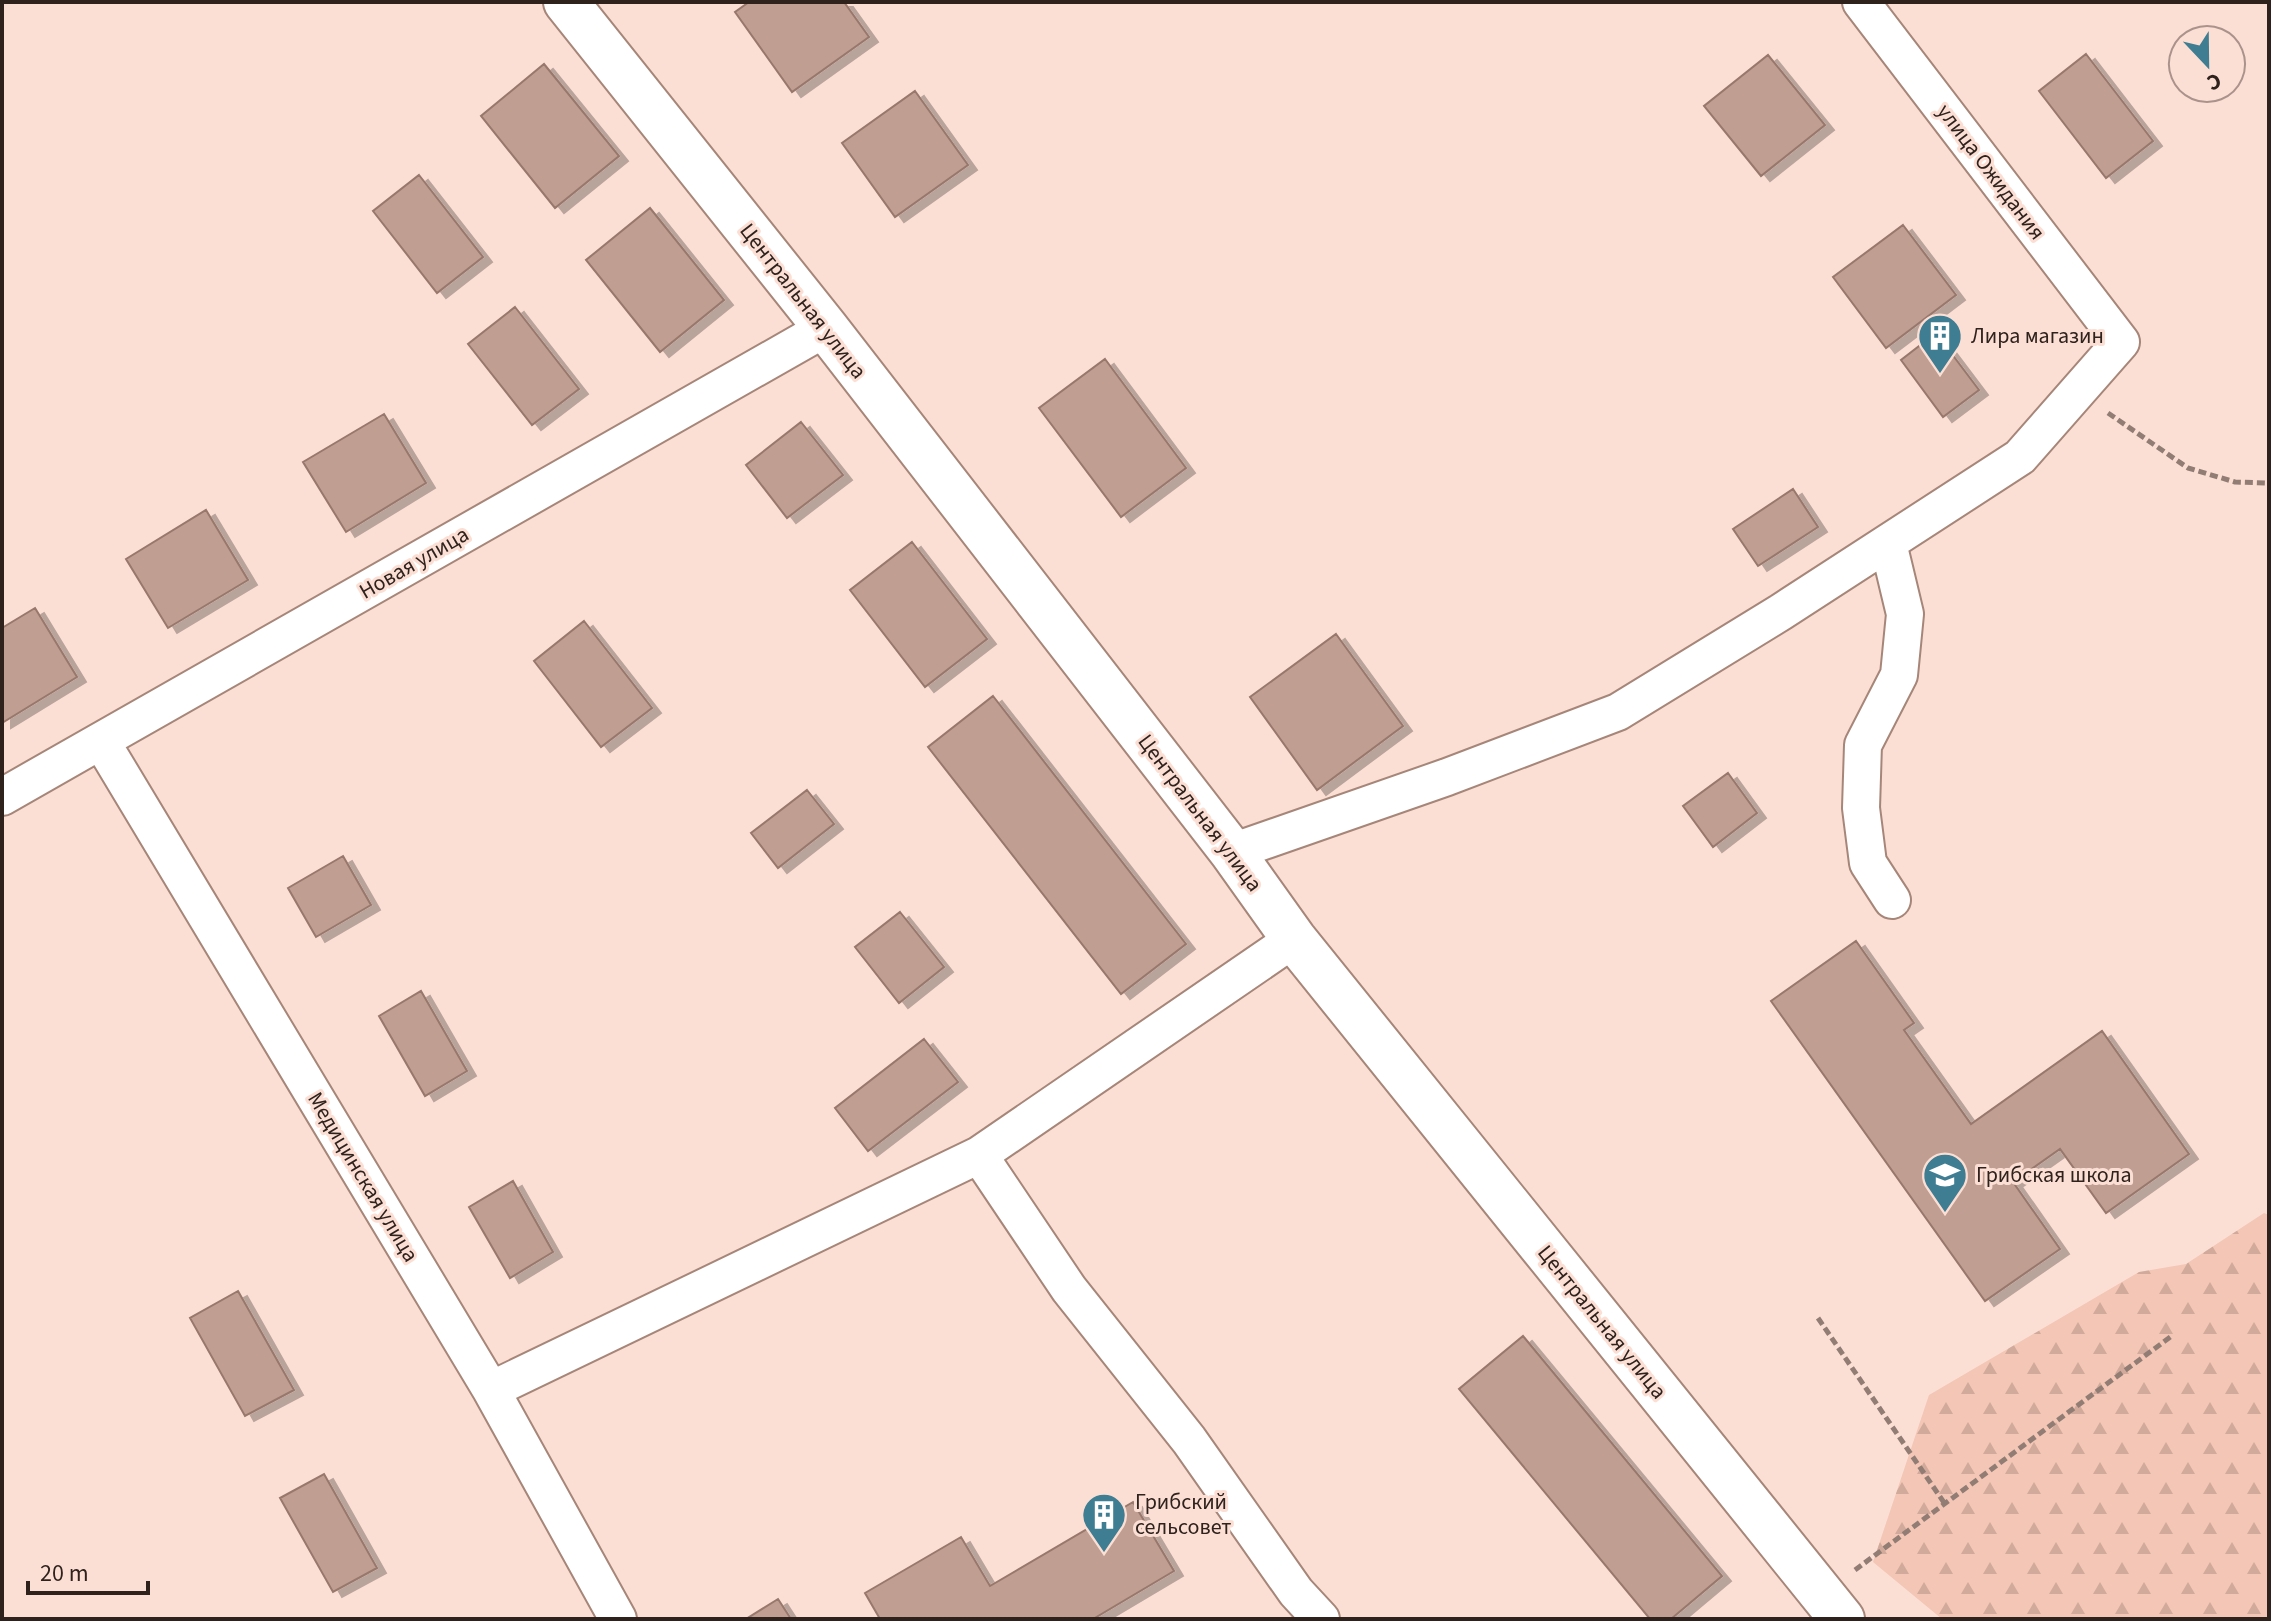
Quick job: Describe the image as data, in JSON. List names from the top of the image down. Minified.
{"streets":{"street":["улица Ожидания","Центральная улица","Новая улица","Медицинская улица"]},"crossings":[["Центральная улица","Новая улица"],["Новая улица","Медицинская улица"]],"places":{"building":["Лира магазин","Грибский сельсовет"],"school or university":["Грибская школа"]},"scale_bar":"20 m","north":"bottom"}
